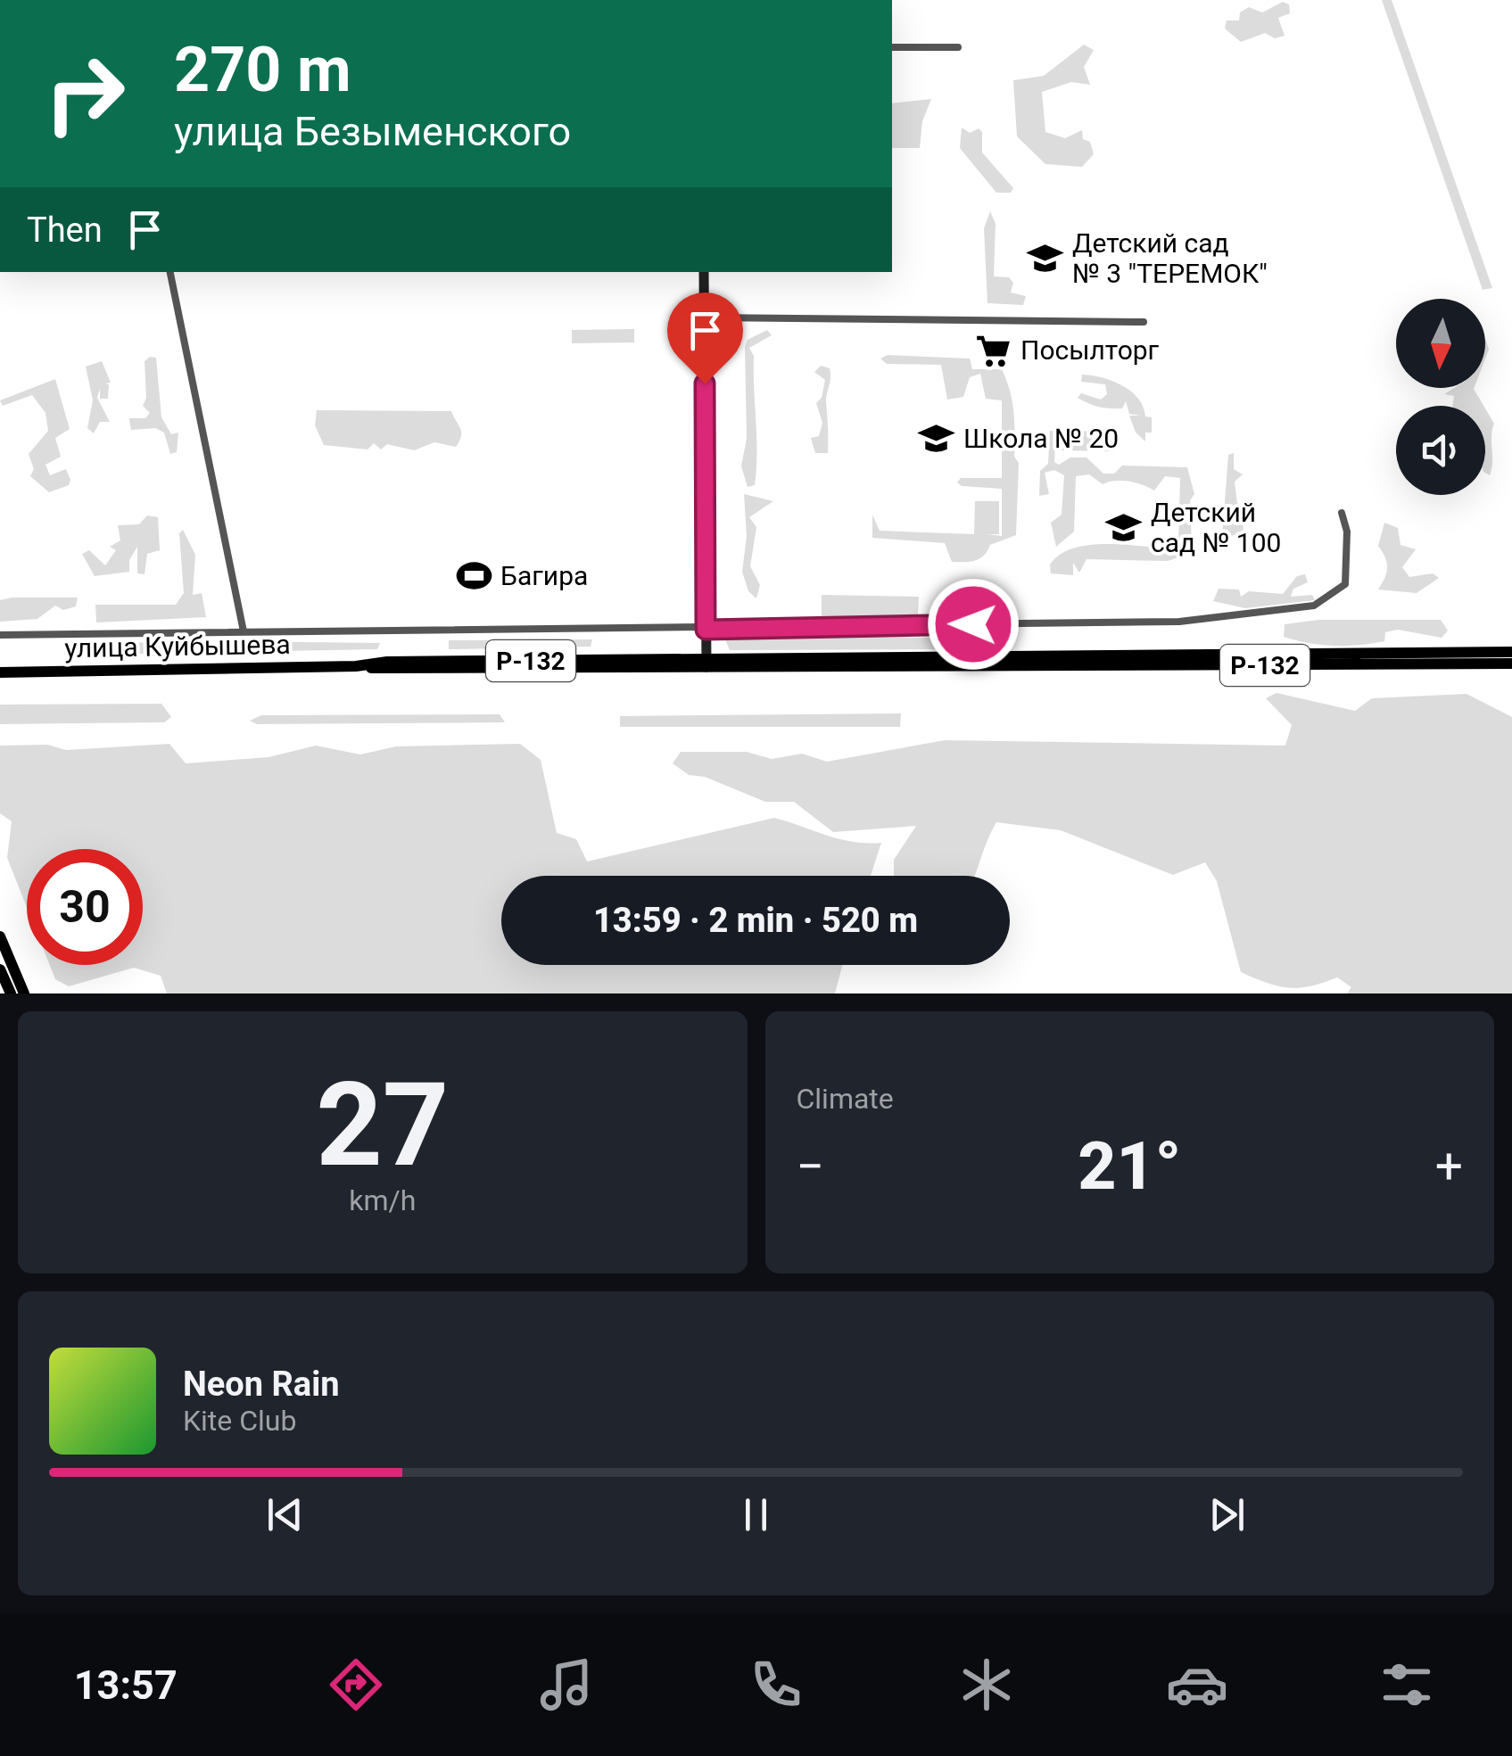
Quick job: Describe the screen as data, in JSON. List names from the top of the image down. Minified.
{"streets":{"highway":["улица Куйбышева","Р-132"]},"places":{"school or university":["Детский сад № 3 \"ТЕРЕМОК\"","Школа № 20","Детский сад № 100"],"supermarket":["Посылторг"],"sports":["Багира"]},"north":"bottom","page":{"turn":["270 m","улица Безыменского"],"then":"Then","limit":"30","trip":"13:59 · 2 min · 520 m","tile":[["27","km/h"],"Climate"],"heat":["−","21°","+"],"song":["Neon Rain","Kite Club"],"tabs":"13:57"}}
